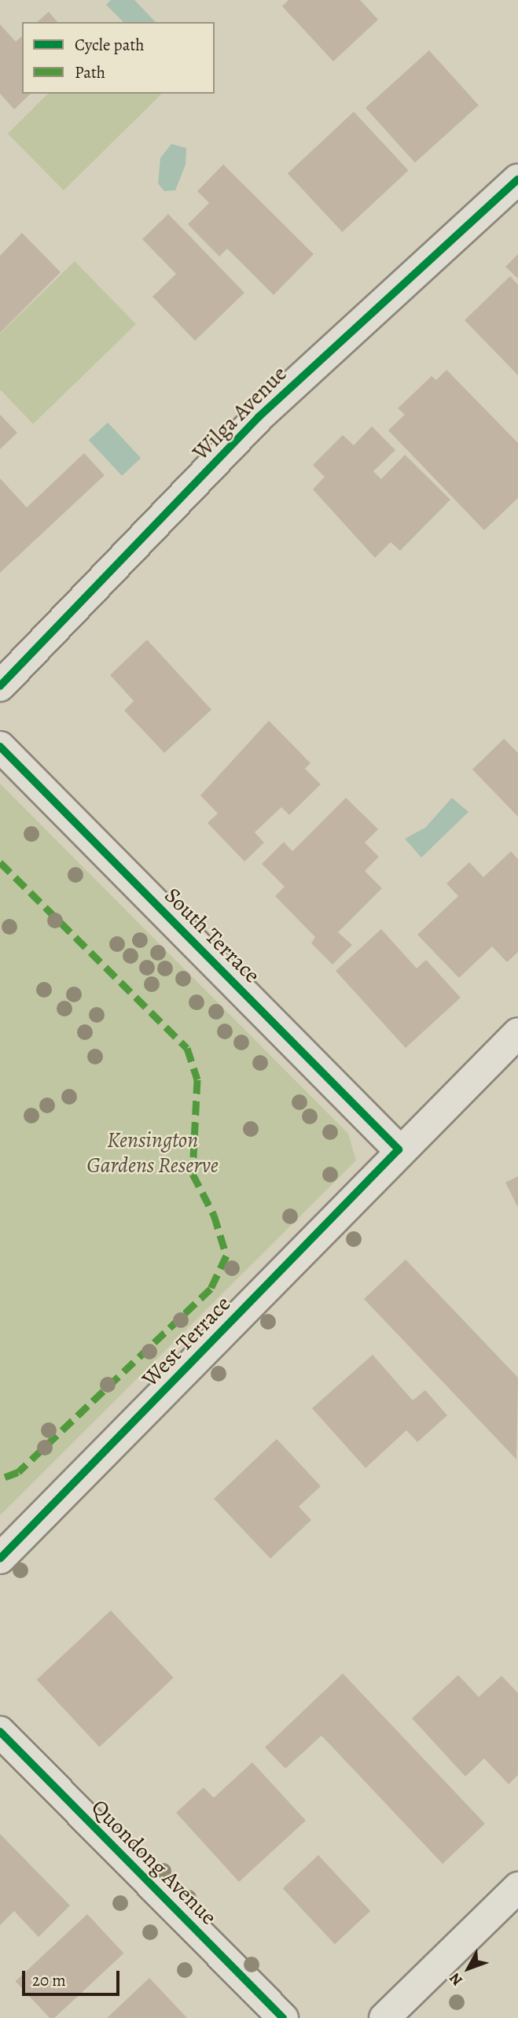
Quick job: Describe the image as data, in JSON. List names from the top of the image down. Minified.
{"streets":{"street":["Wilga Avenue","South Terrace","West Terrace","Quondong Avenue"]},"crossings":[["South Terrace","West Terrace"]],"parks":["Kensington Gardens Reserve"],"legend":["Cycle path","Path"],"scale_bar":"20 m","north":"bottom left"}
